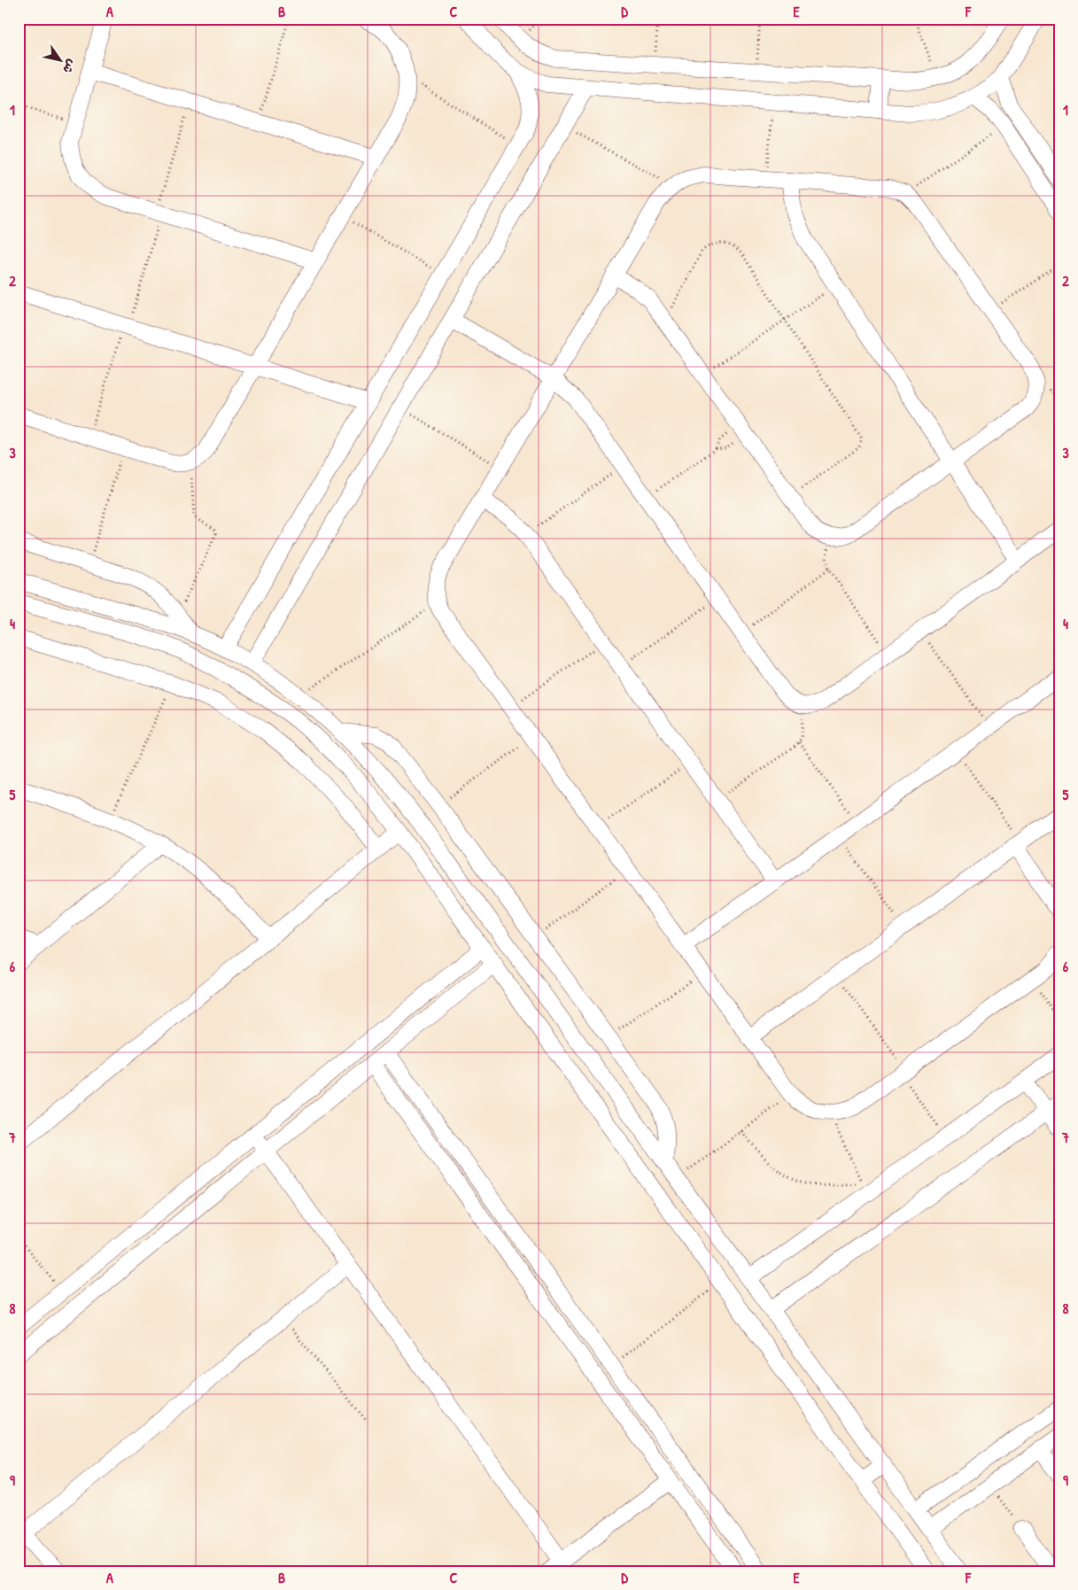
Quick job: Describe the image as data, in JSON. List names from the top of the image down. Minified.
{"north":"bottom right","grid":{"columns":["A","B","C","D","E","F"],"rows":["1","2","3","4","5","6","7","8","9"]}}
